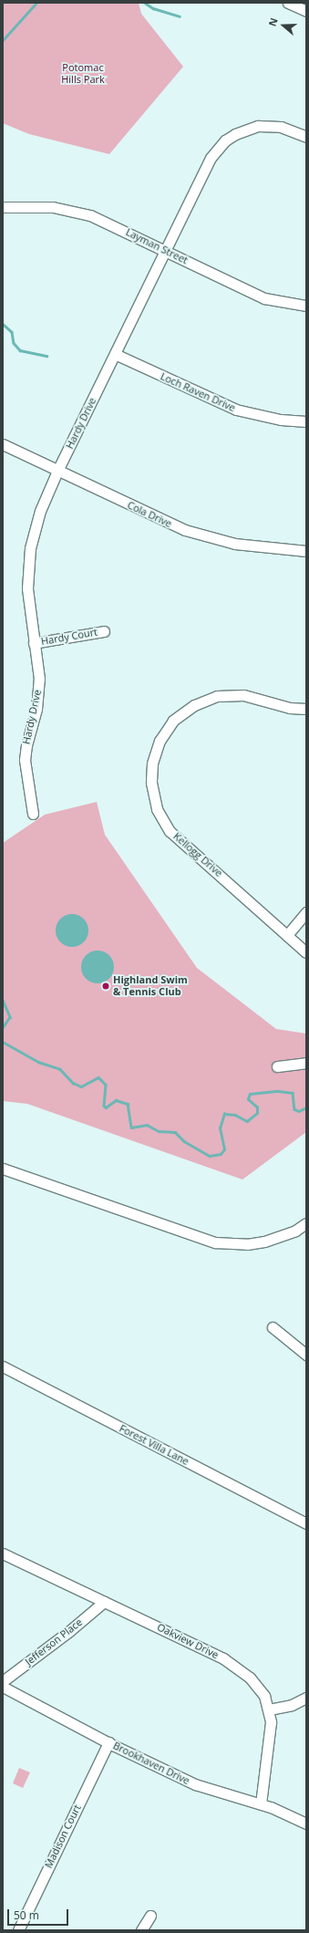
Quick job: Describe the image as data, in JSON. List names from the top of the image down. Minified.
{"streets":{"street":["Layman Street","Loch Raven Drive","Hardy Drive","Cola Drive","Hardy Court","Kellogg Drive","Forest Villa Lane","Oakview Drive","Jefferson Place","Brookhaven Drive","Madison Court"]},"crossings":[["Layman Street","Hardy Drive"],["Loch Raven Drive","Hardy Drive"],["Hardy Drive","Cola Drive"],["Hardy Drive","Hardy Court"],["Oakview Drive","Jefferson Place"],["Oakview Drive","Brookhaven Drive"],["Brookhaven Drive","Madison Court"]],"parks":["Potomac Hills Park"],"places":["Highland Swim & Tennis Club"],"scale_bar":"50 m","north":"left"}
